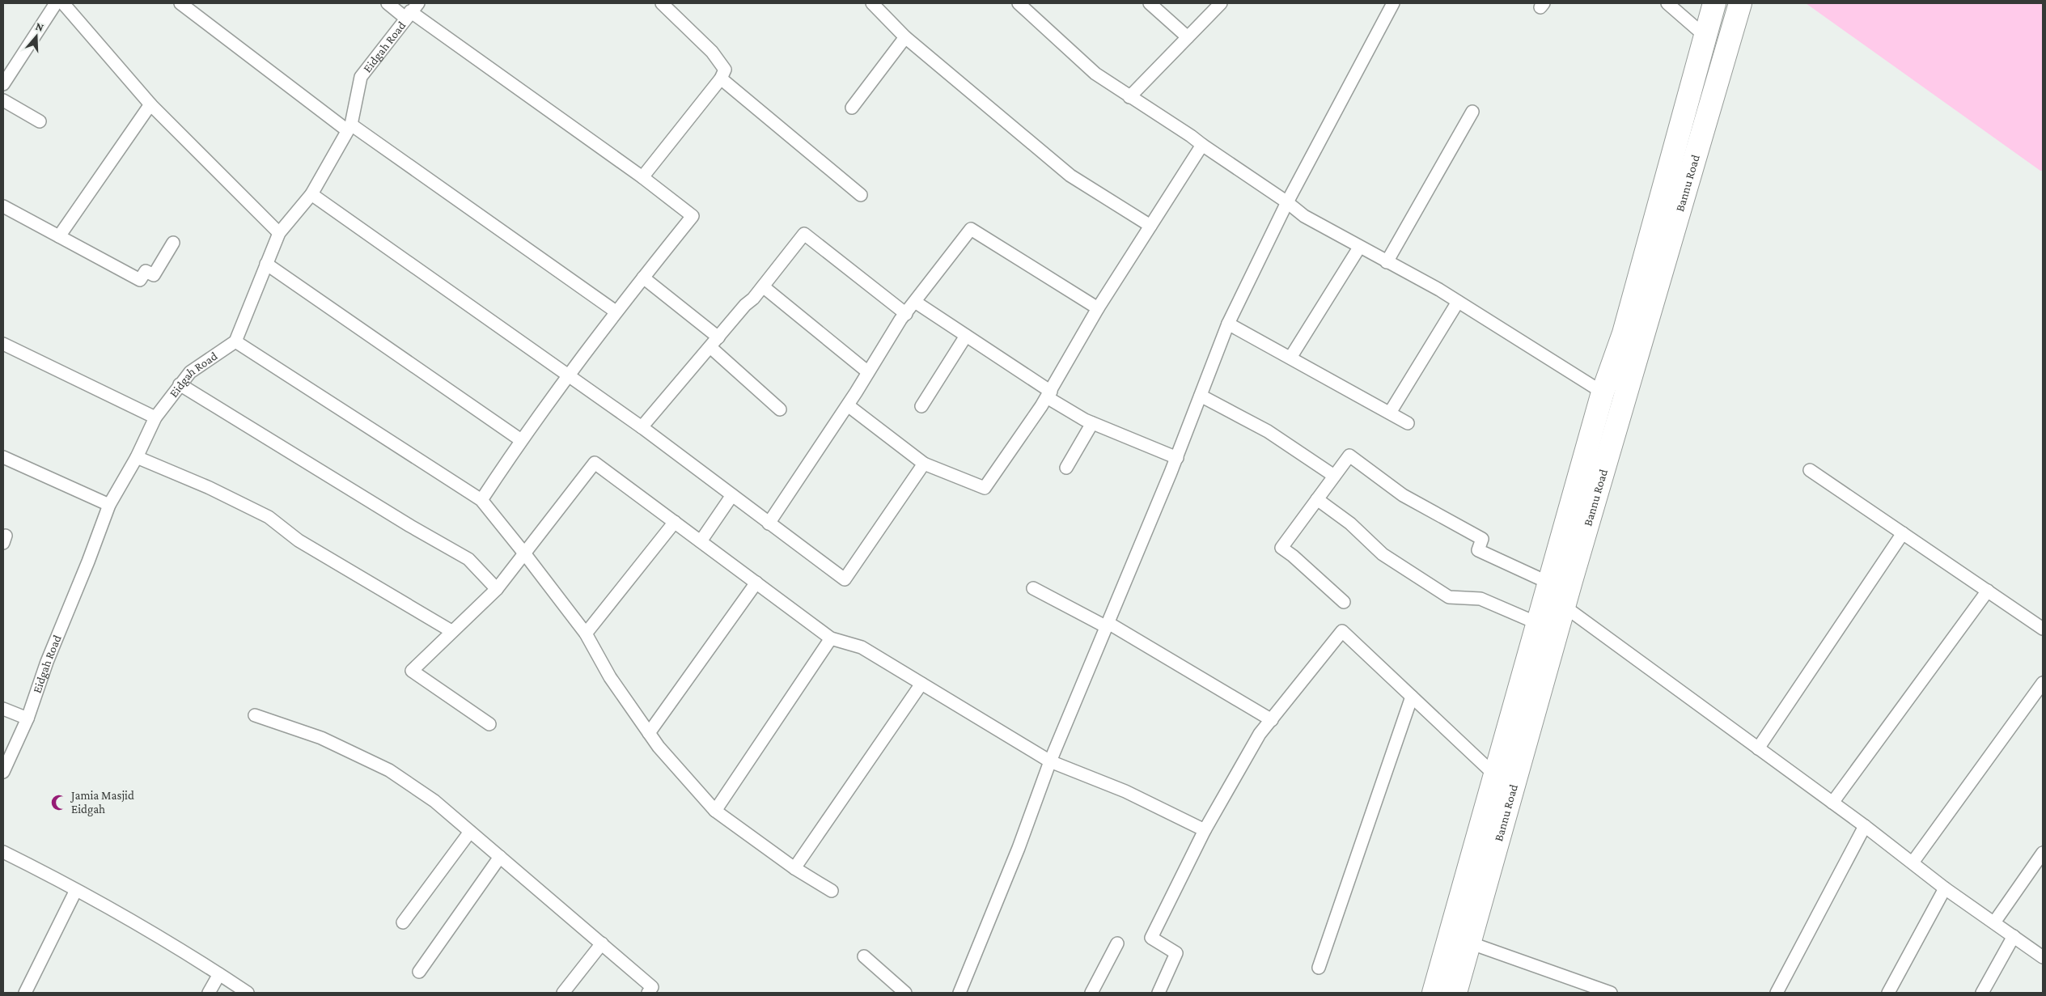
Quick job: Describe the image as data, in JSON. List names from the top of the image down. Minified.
{"streets":{"highway":["Bannu Road"],"street":["Eidgah Road"]},"places":{"mosque":["Jamia Masjid Eidgah"]},"north":"top"}
